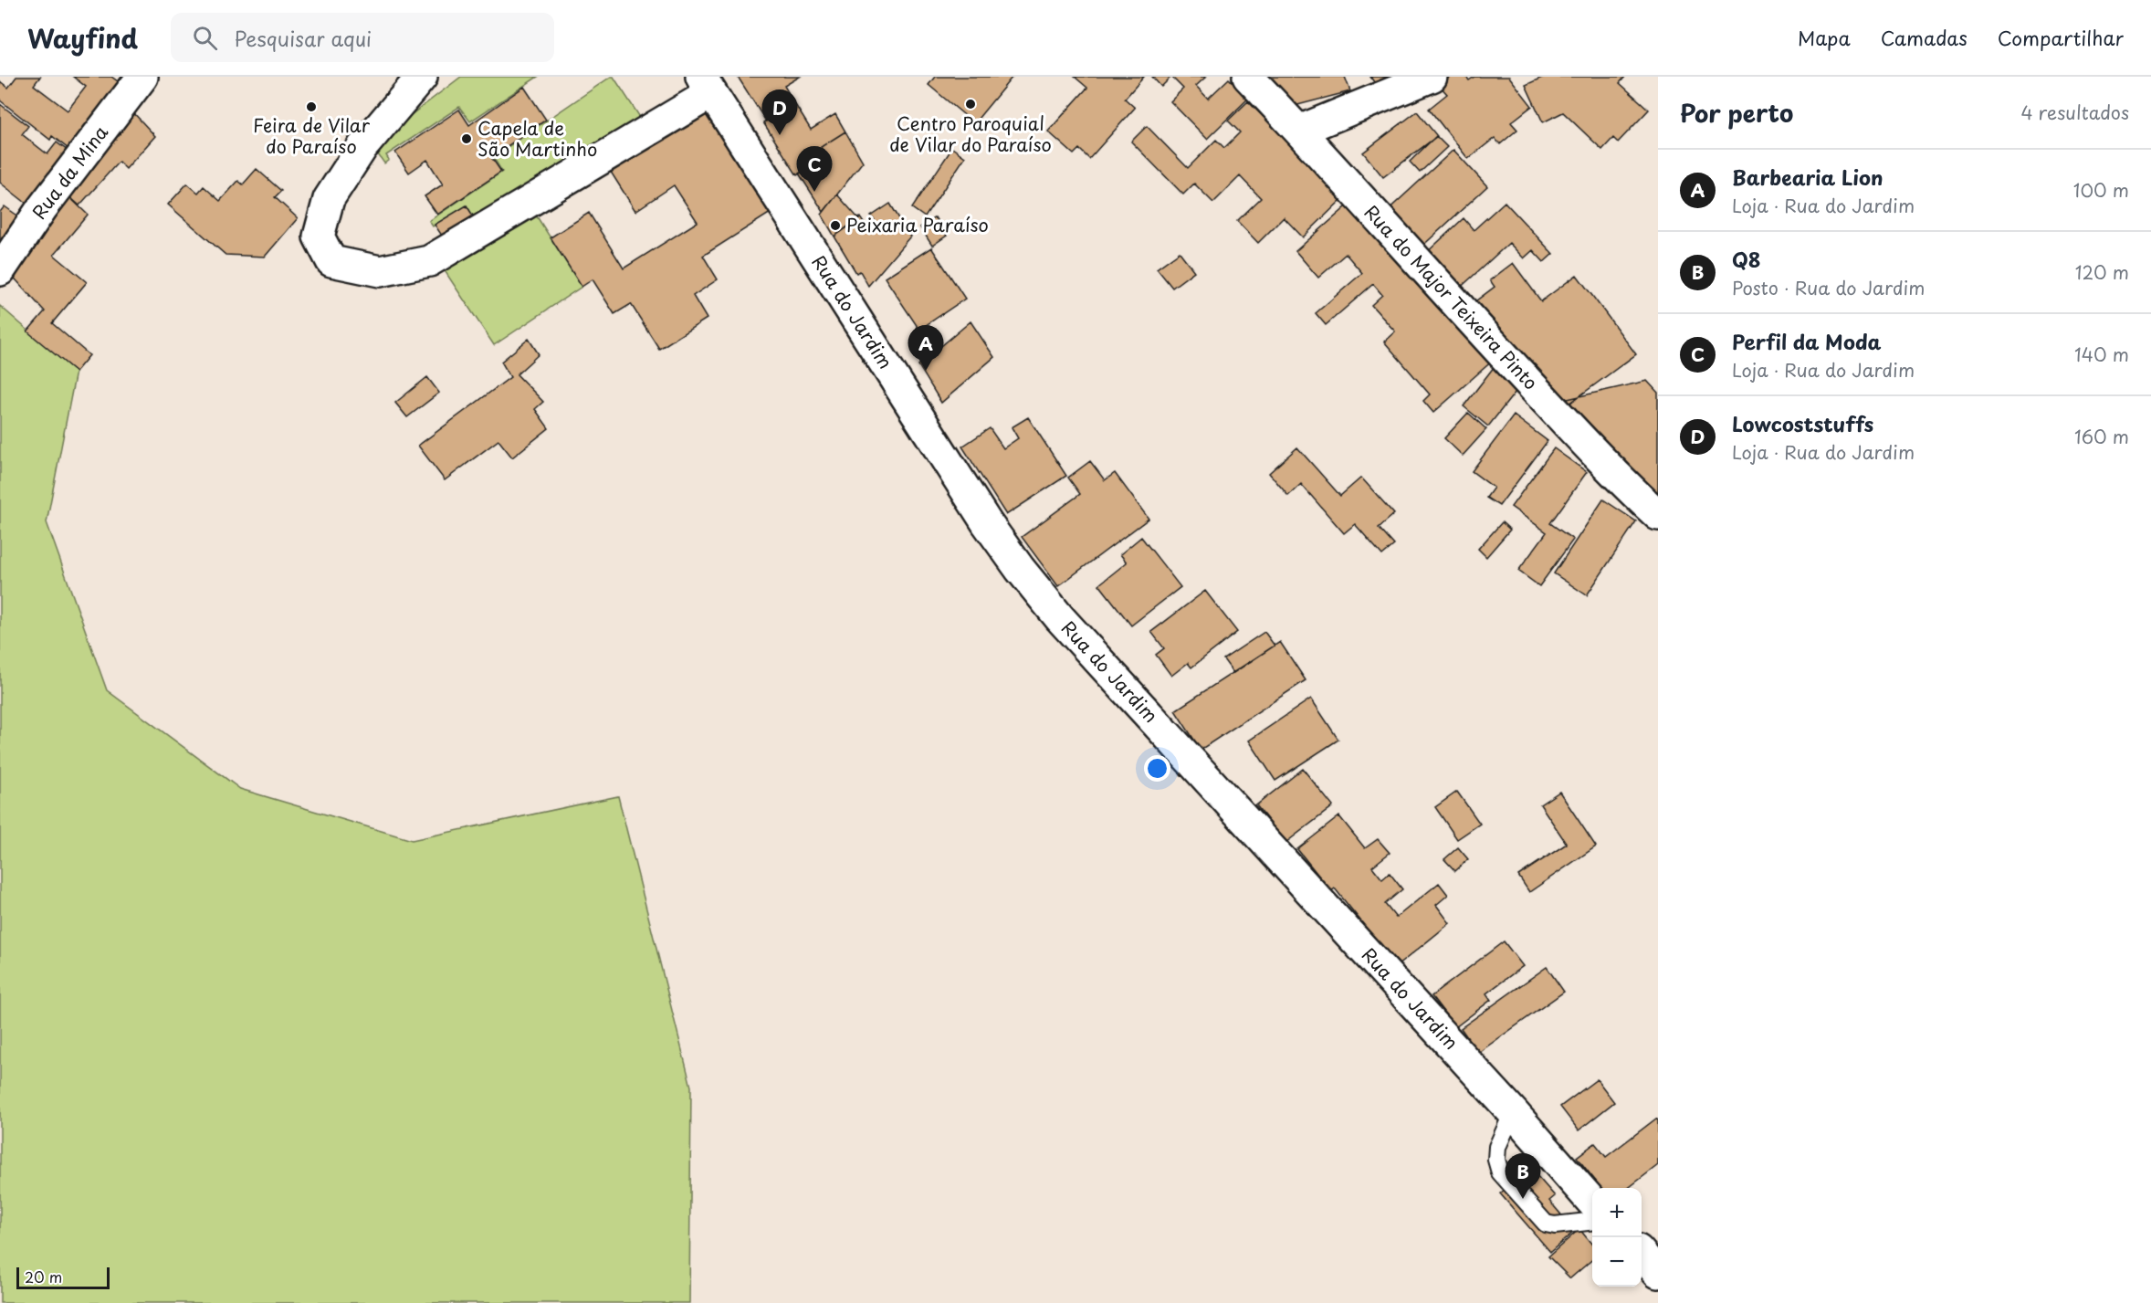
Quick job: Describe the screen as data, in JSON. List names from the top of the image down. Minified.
{"streets":{"street":["Rua da Mina","Rua do Major Teixeira Pinto","Rua do Jardim"]},"places":["Centro Paroquial de Vilar do Paraíso","Feira de Vilar do Paraíso","Capela de São Martinho","Peixaria Paraíso"],"scale_bar":"20 m","page":{"header":"Wayfind","search":"Pesquisar aqui","nav":["Mapa","Camadas","Compartilhar"],"heading":["Por perto","4 resultados"],"pins":["D","C","A","B"],"list":[{"mark":"A","name":"Barbearia Lion","note":"Loja · Rua do Jardim","value":"100 m"},{"mark":"B","name":"Q8","note":"Posto · Rua do Jardim","value":"120 m"},{"mark":"C","name":"Perfil da Moda","note":"Loja · Rua do Jardim","value":"140 m"},{"mark":"D","name":"Lowcoststuffs","note":"Loja · Rua do Jardim","value":"160 m"}],"map_buttons":["+","−"],"scale":"20 m"}}
